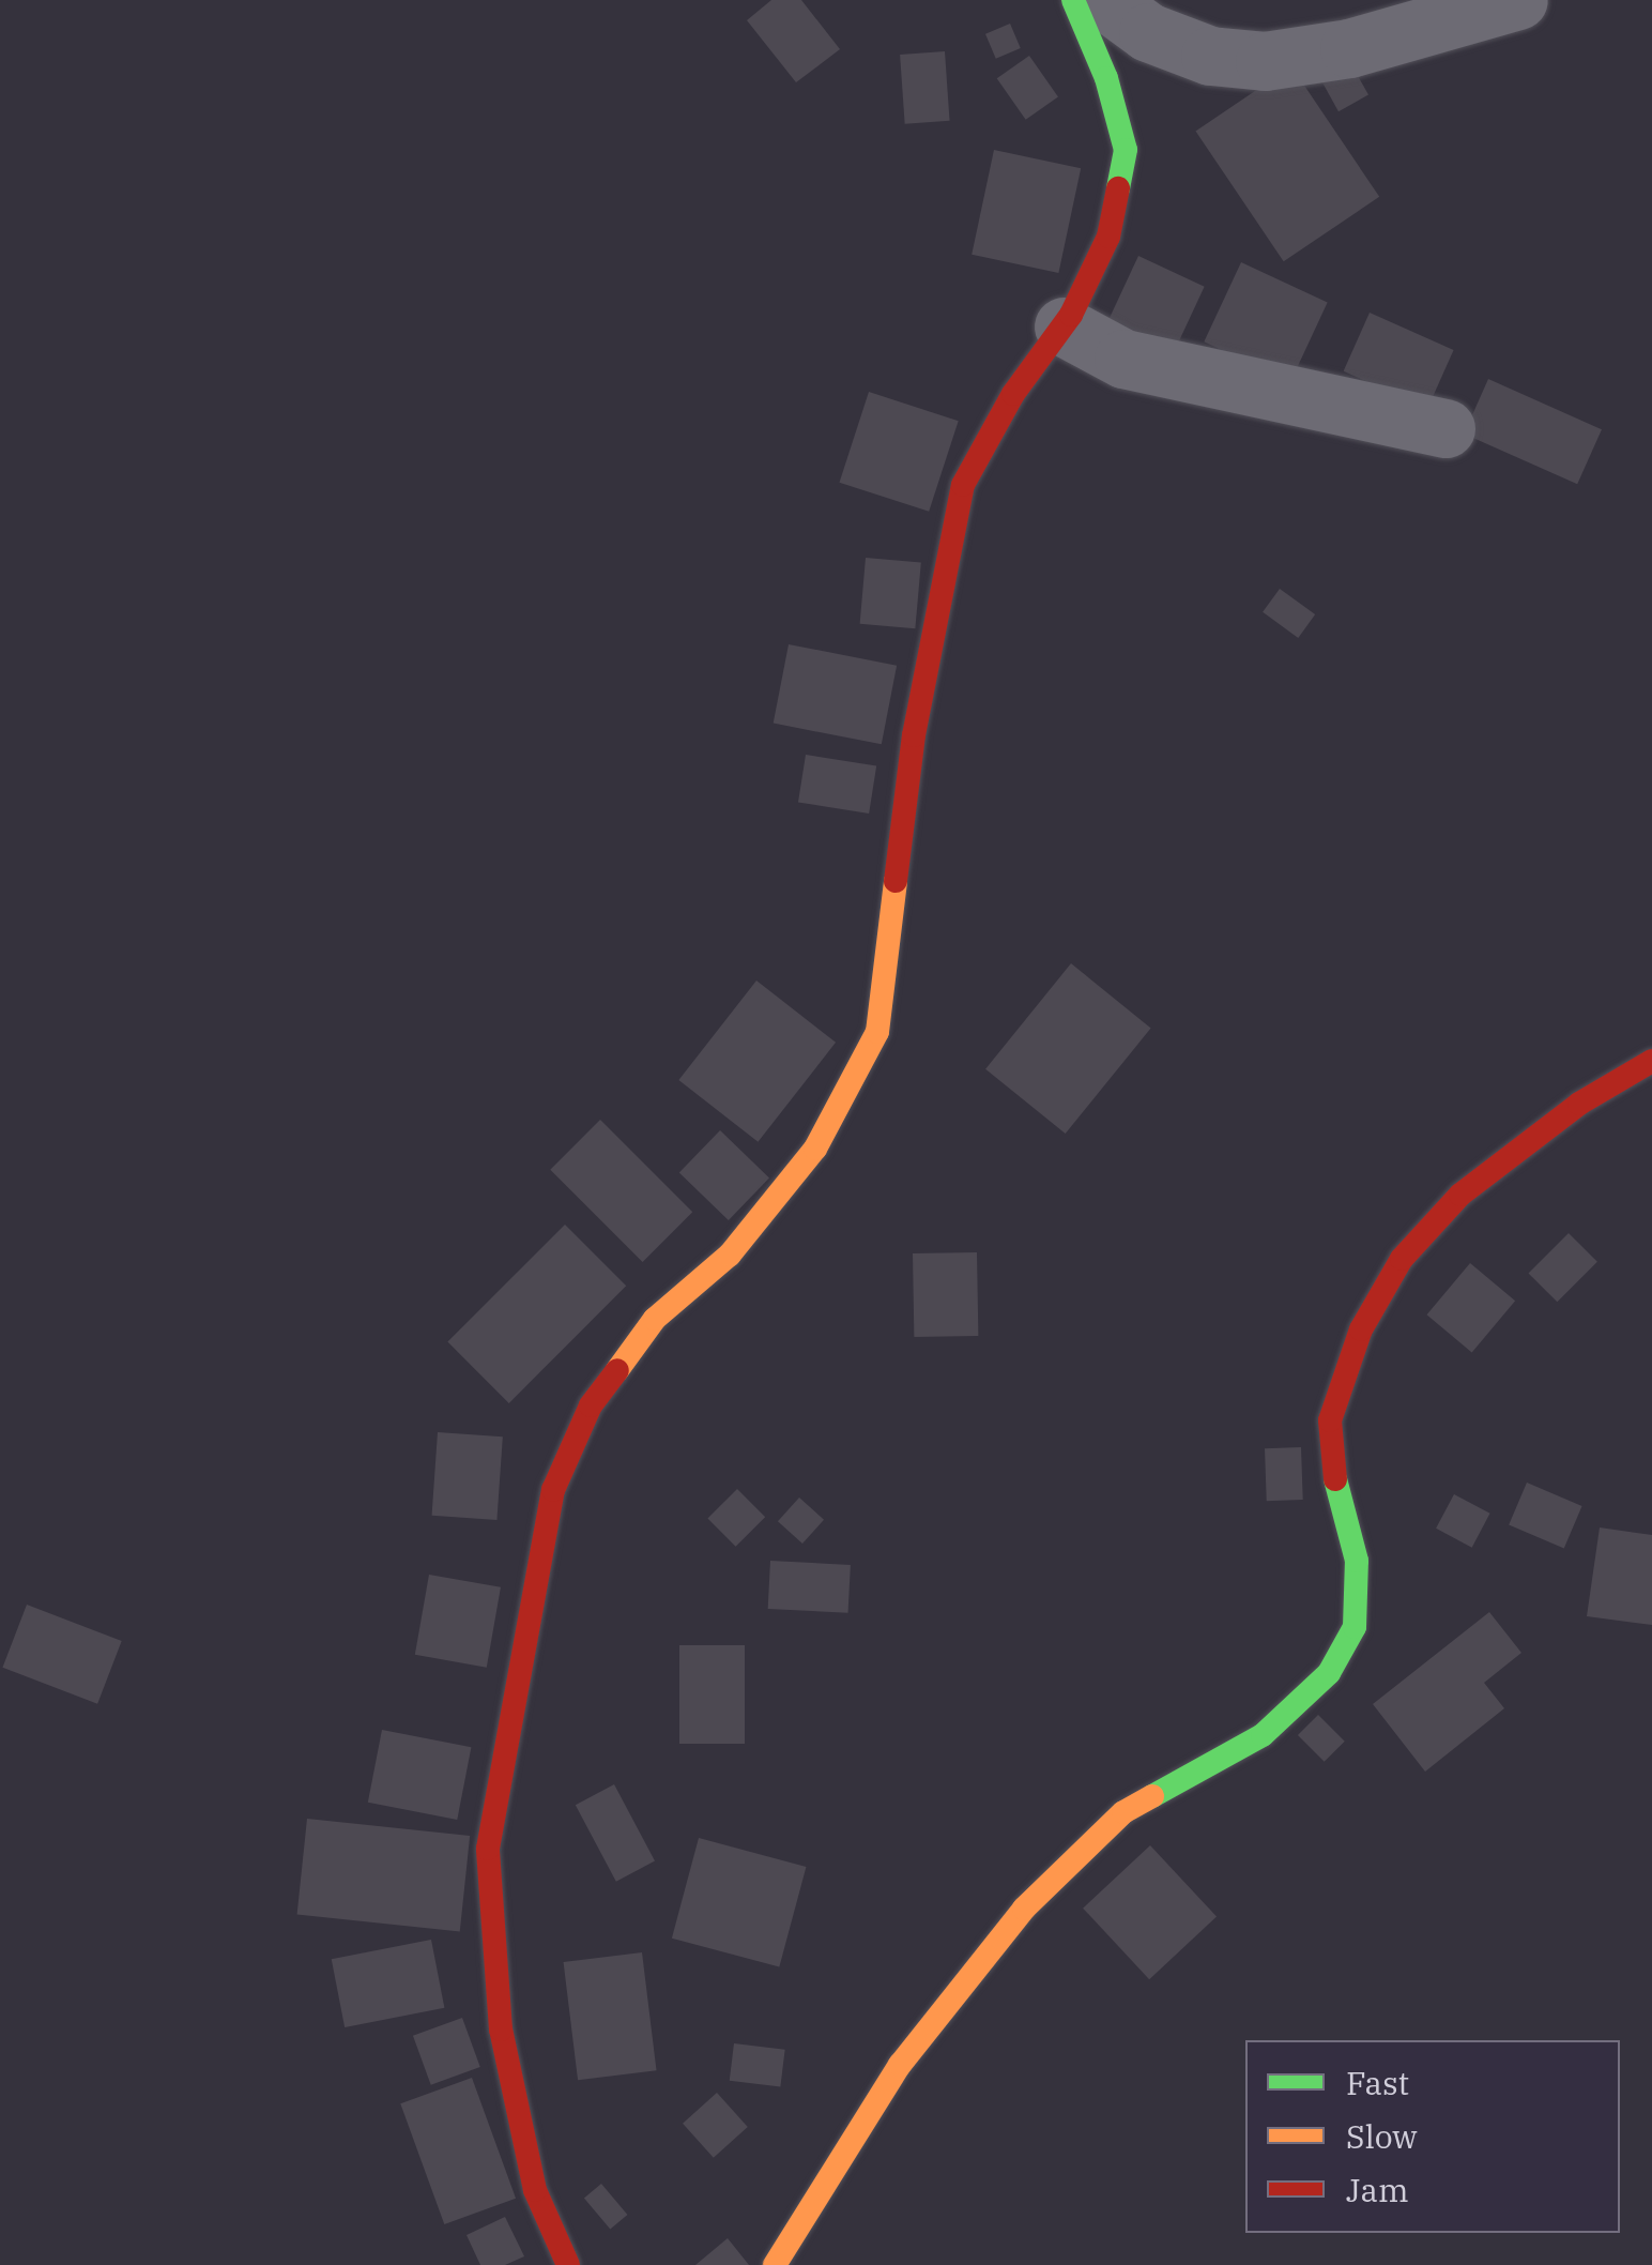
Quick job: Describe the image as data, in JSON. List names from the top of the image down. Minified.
{"legend":["Fast","Slow","Jam"]}
